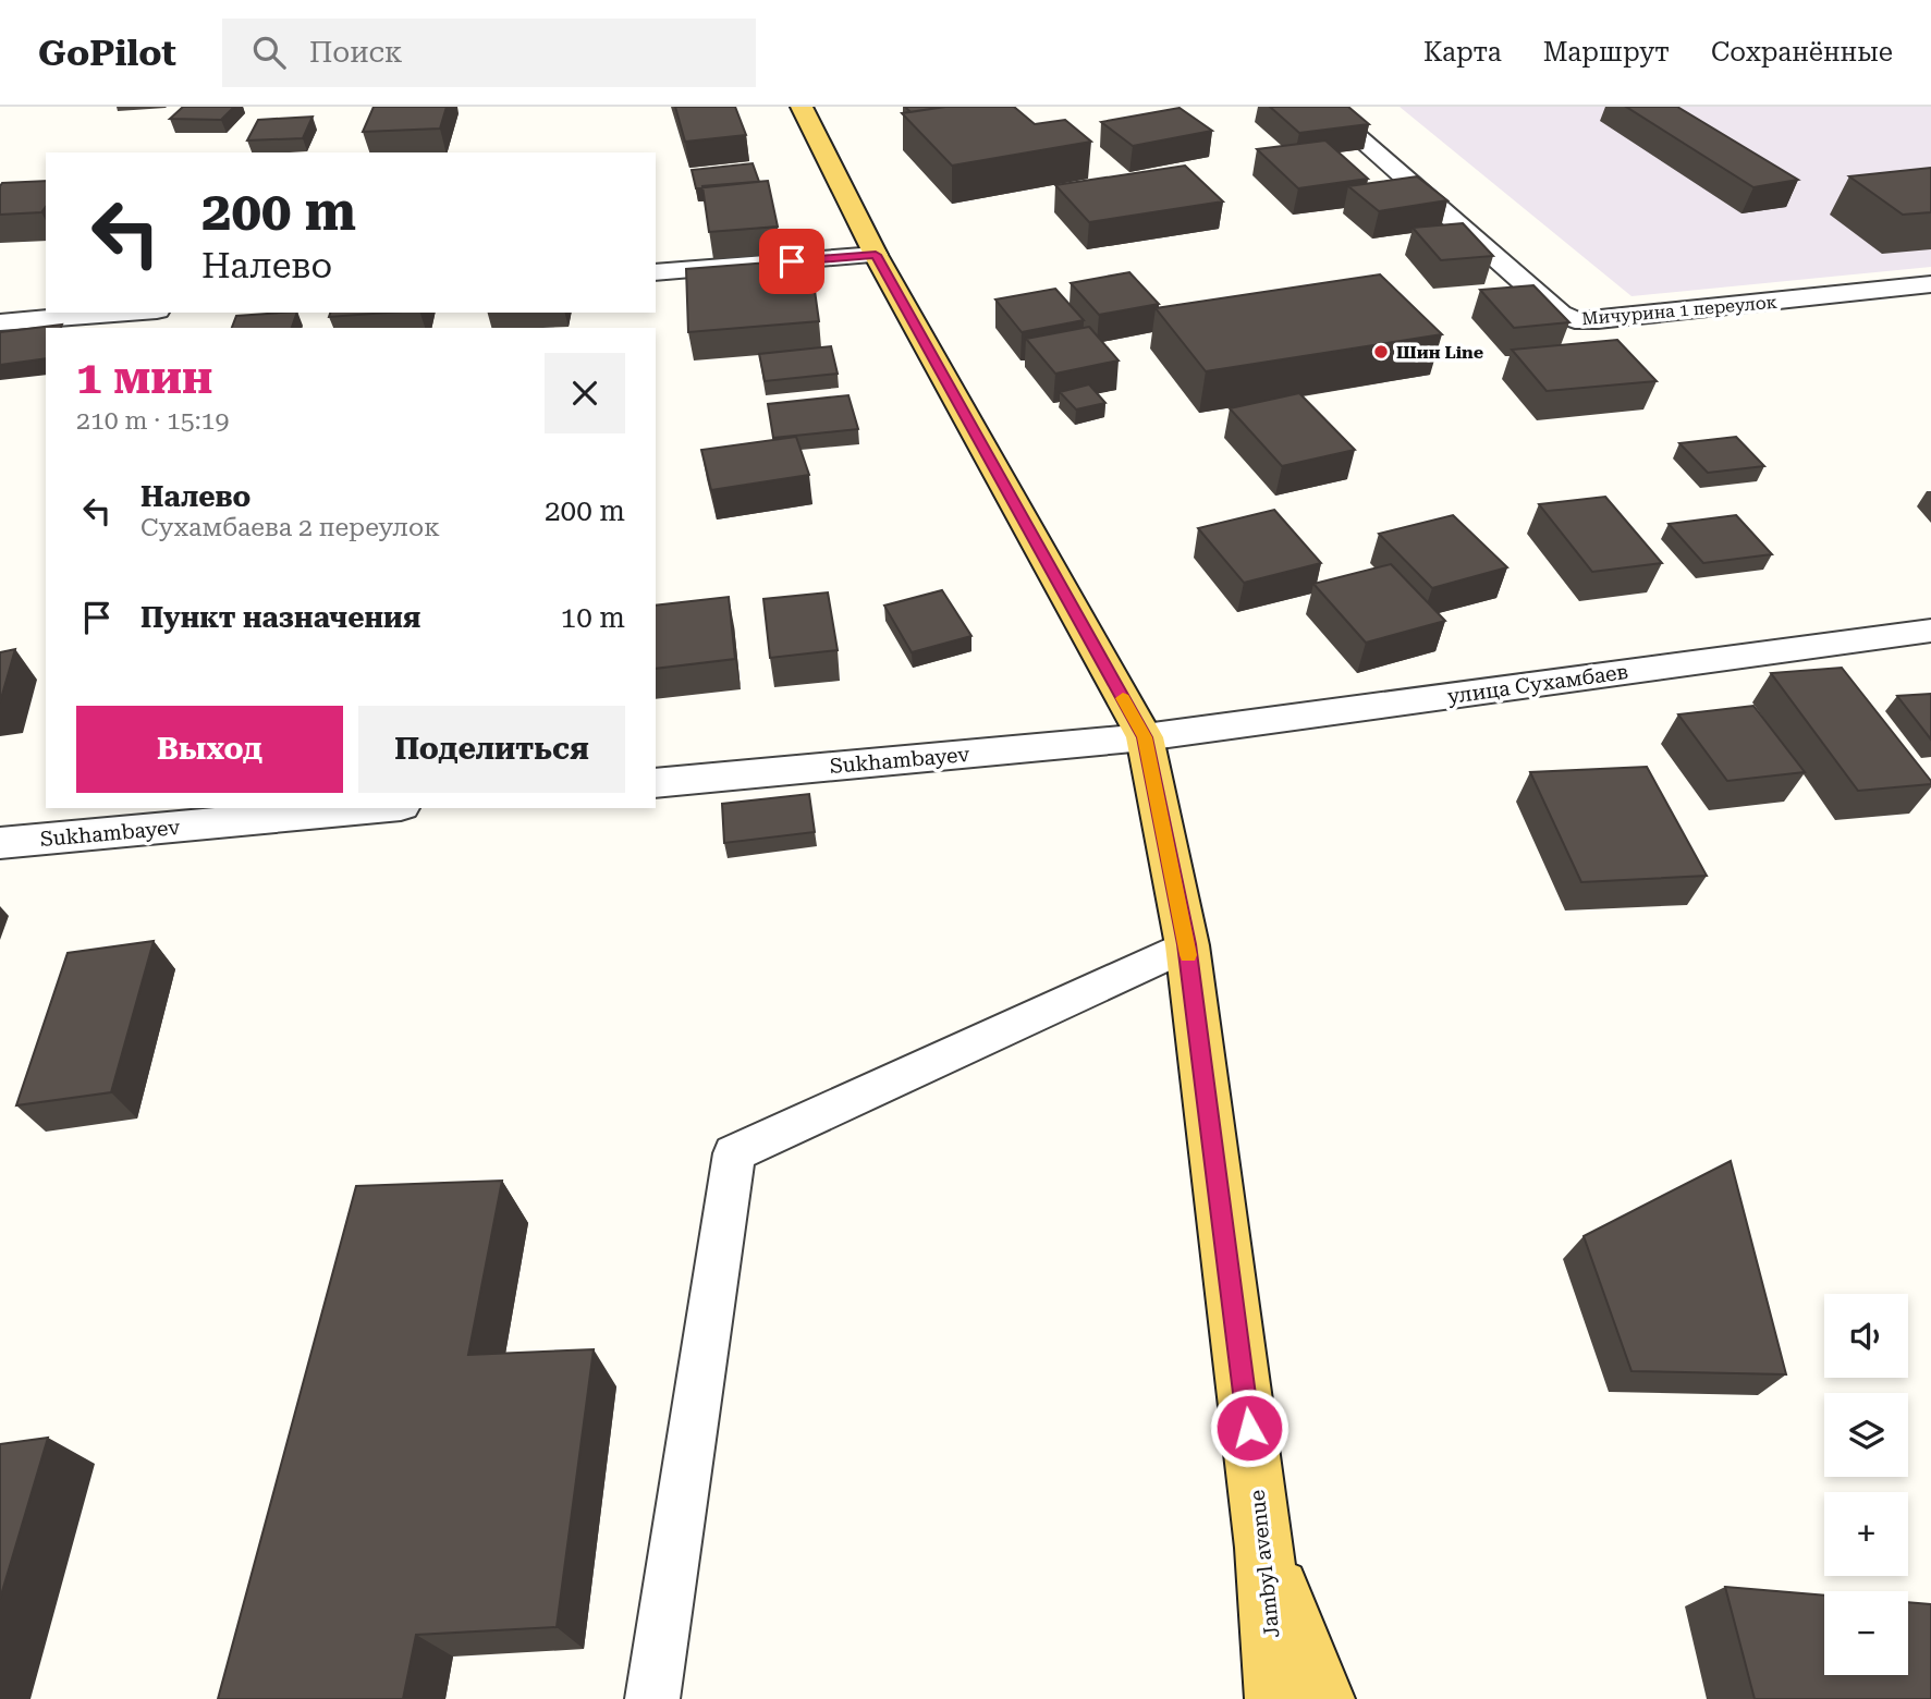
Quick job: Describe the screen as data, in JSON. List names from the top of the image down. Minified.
{"streets":{"main road":["Jambyl avenue"],"street":["Мичурина 1 переулок","улица Сухамбаев","Sukhambayev"]},"crossings":[["улица Сухамбаев","Sukhambayev"],["улица Сухамбаев","Jambyl avenue"],["Sukhambayev","Jambyl avenue"]],"places":["Шин Line"],"page":{"header":"GoPilot","search":"Поиск","nav":["Карта","Маршрут","Сохранённые"],"turn":["200 m","Налево"],"heading":["1 мин","210 m · 15:19"],"list":[{"name":"Налево","note":"Сухамбаева 2 переулок","value":"200 m"},{"name":"Пункт назначения","value":"10 m"}],"buttons":["Выход","Поделиться"],"map_buttons":["+","−"]}}
